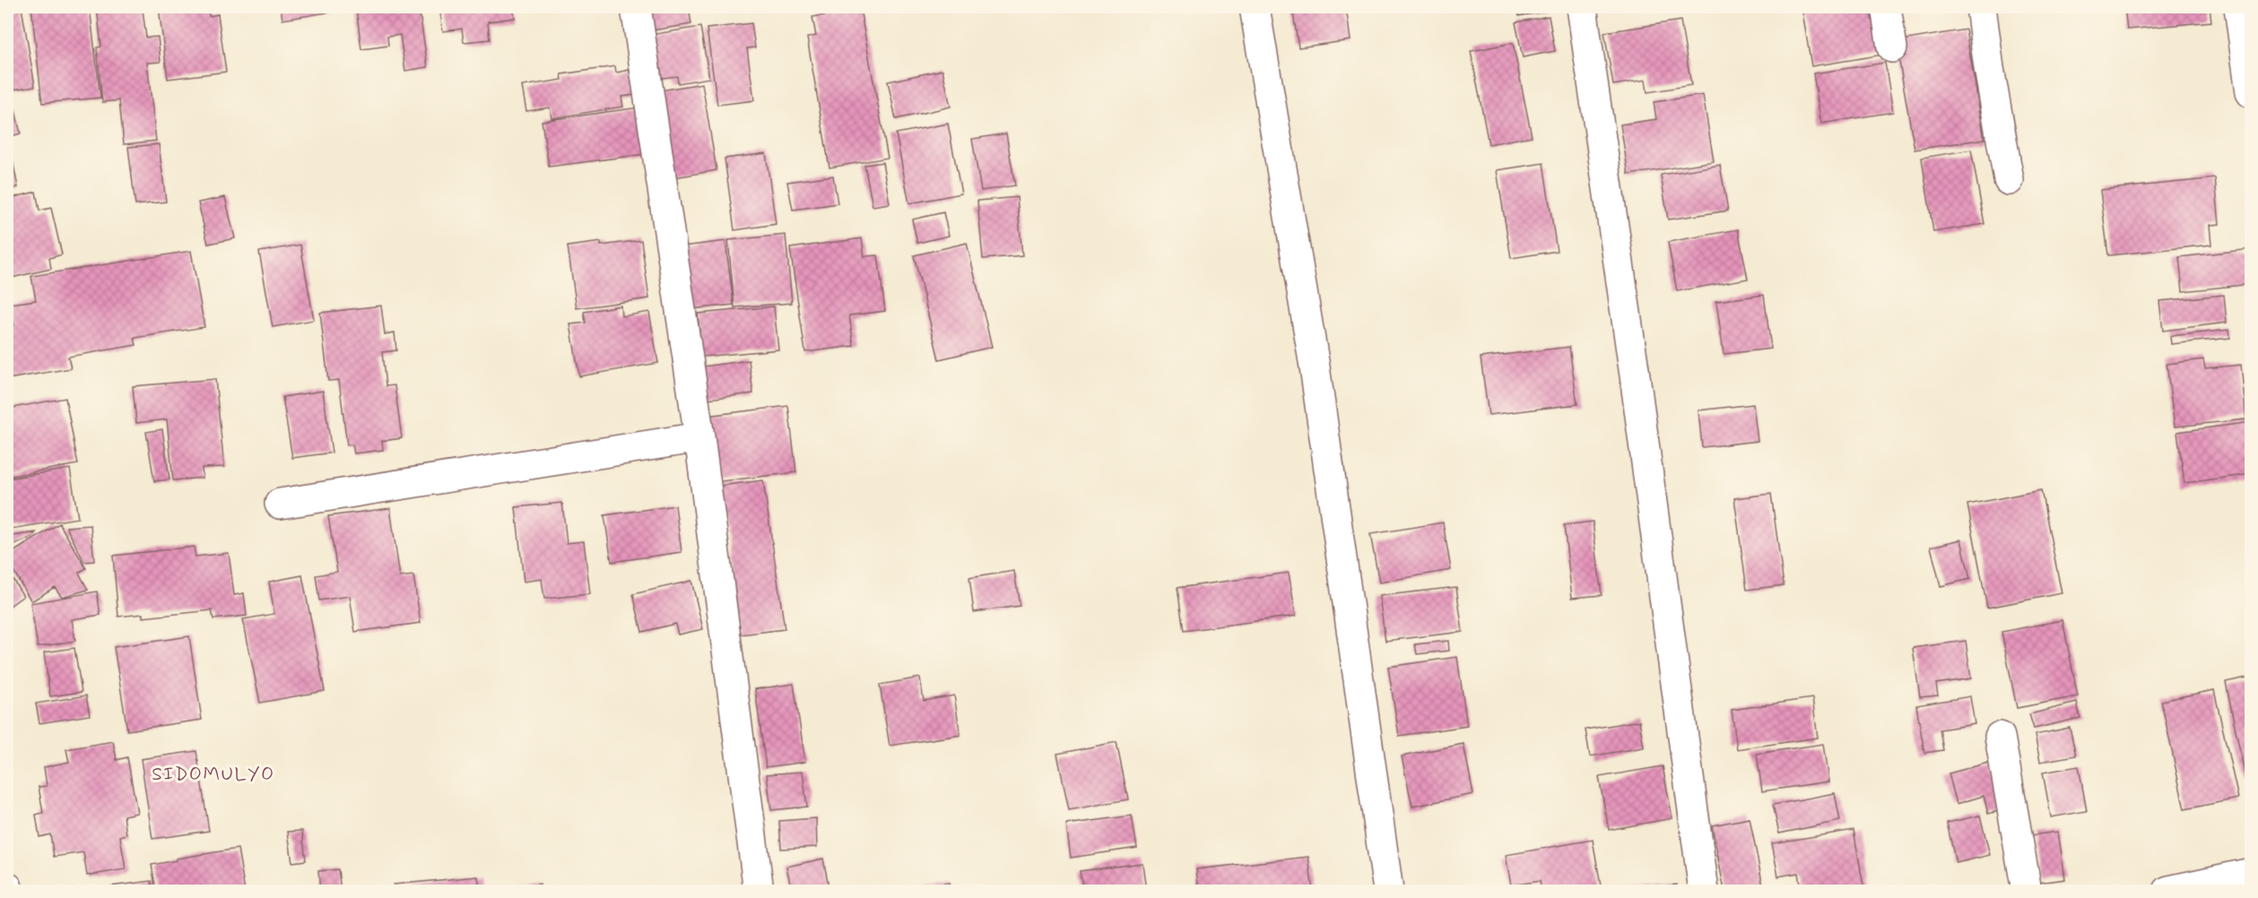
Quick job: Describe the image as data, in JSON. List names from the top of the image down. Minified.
{"districts":["SIDOMULYO"]}
